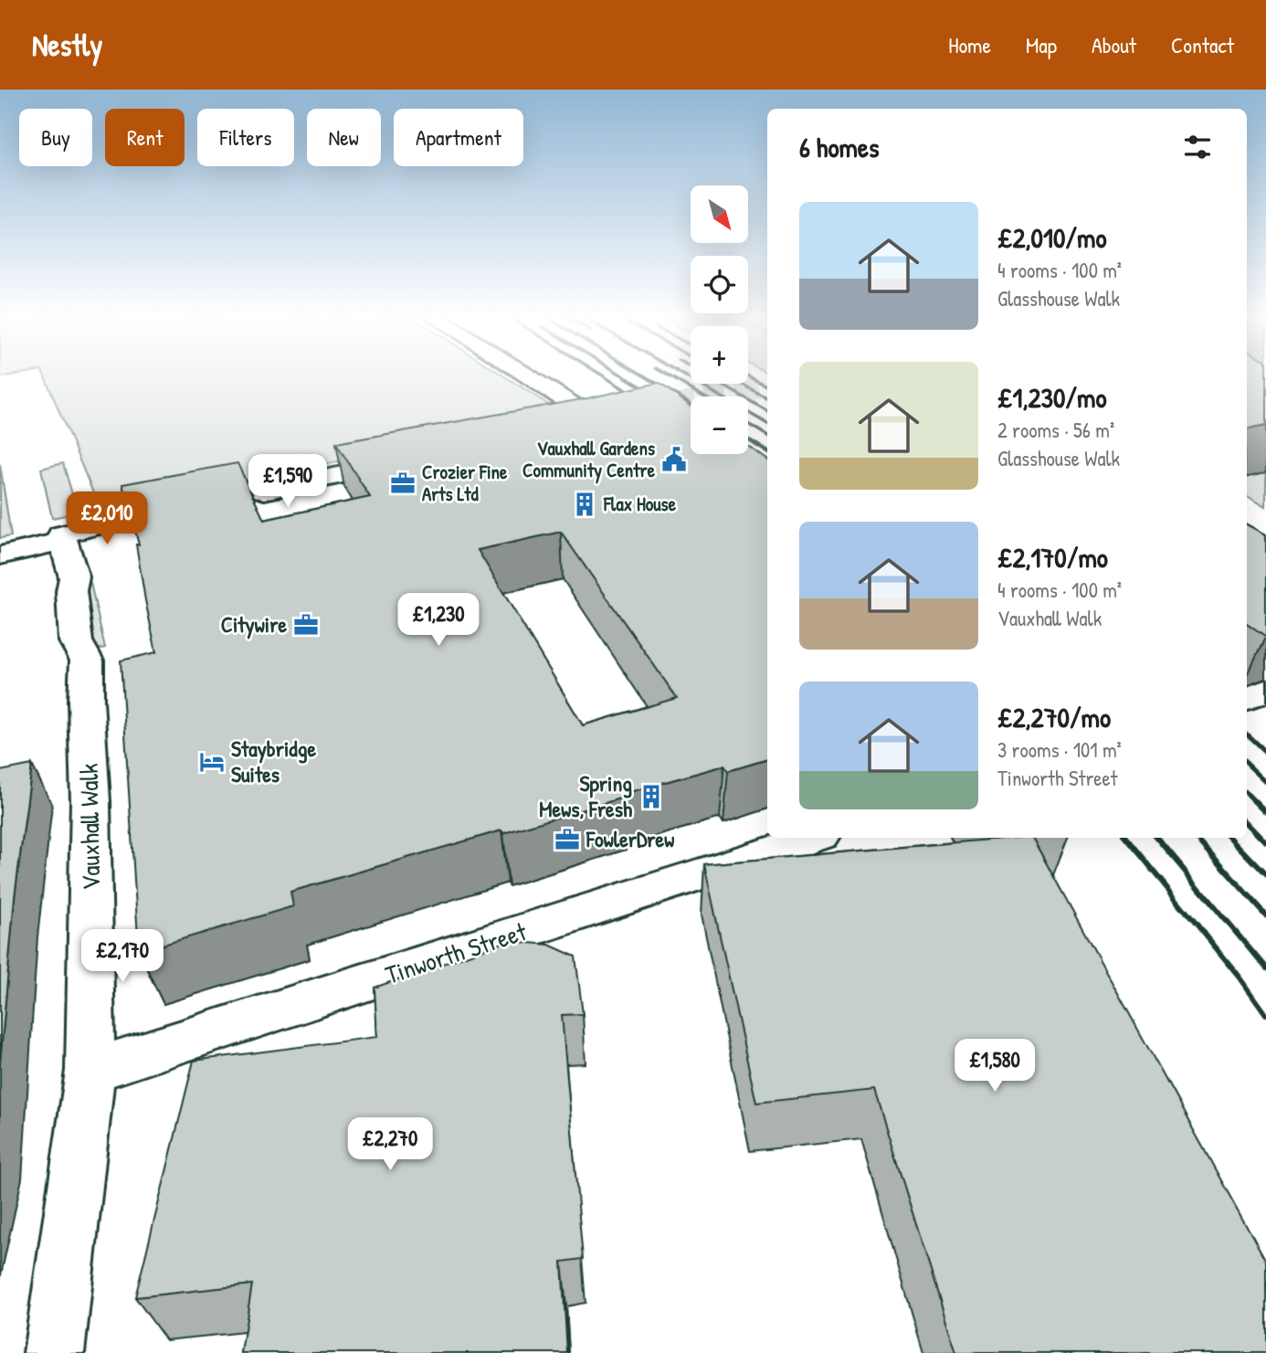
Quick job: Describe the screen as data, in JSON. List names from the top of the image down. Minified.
{"streets":{"street":["Vauxhall Walk","Tinworth Street"]},"crossings":[["Vauxhall Walk","Tinworth Street"]],"places":{"public building":["Vauxhall Gardens Community Centre"],"office":["Crozier Fine Arts Ltd","Citywire","FowlerDrew"],"building":["Flax House","Spring Mews, Fresh"],"hotel":["Staybridge Suites"]},"north":"bottom right","page":{"header":"Nestly","nav":["Home","Map","About","Contact"],"chip":["Buy","Rent","Filters","New","Apartment"],"heading":"6 homes","map_buttons":["+","−"],"list":[{"name":"£2,010/mo","note":"4 rooms · 100 m² · Glasshouse Walk"},{"name":"£1,230/mo","note":"2 rooms · 56 m² · Glasshouse Walk"},{"name":"£2,170/mo","note":"4 rooms · 100 m² · Vauxhall Walk"},{"name":"£2,270/mo","note":"3 rooms · 101 m² · Tinworth Street"}],"price":["£1,590","£2,010","£1,230","£2,170","£1,580","£2,270"]}}
